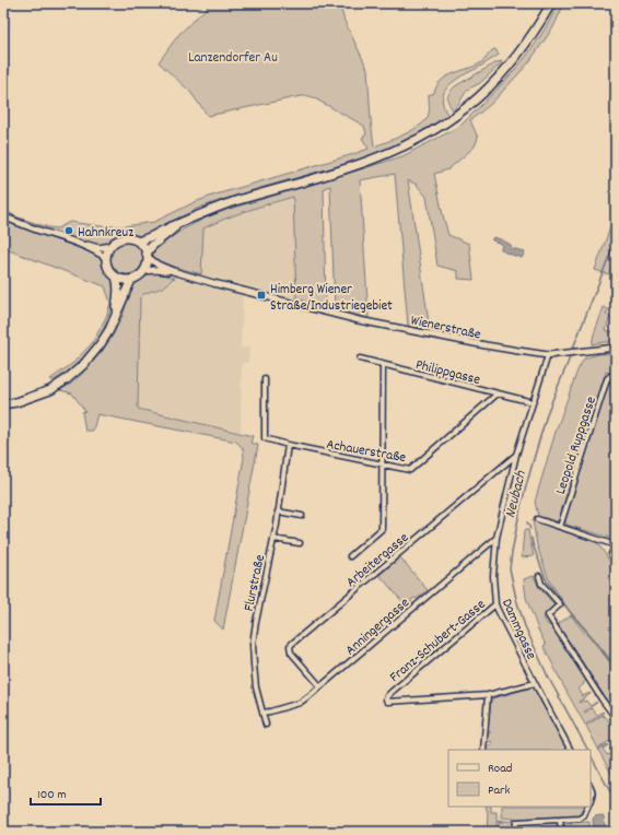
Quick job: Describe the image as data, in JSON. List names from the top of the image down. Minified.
{"streets":{"street":["Wienerstraße","Philippgasse","Leopold Ruppgasse","Achauerstraße","Arbeitergasse","Flurstraße","Anningergasse","Dammgasse","Franz-Schubert-Gasse"]},"crossings":[["Wienerstraße","Dammgasse"],["Philippgasse","Achauerstraße"],["Philippgasse","Dammgasse"],["Achauerstraße","Flurstraße"],["Arbeitergasse","Anningergasse"],["Arbeitergasse","Dammgasse"],["Flurstraße","Anningergasse"],["Anningergasse","Dammgasse"],["Dammgasse","Franz-Schubert-Gasse"]],"water":["Neubach"],"parks":["Lanzendorfer Au"],"places":{"other":["Hahnkreuz"],"transit":["Himberg Wiener Straße/Industriegebiet"]},"legend":["Road","Park"],"scale_bar":"100 m"}
